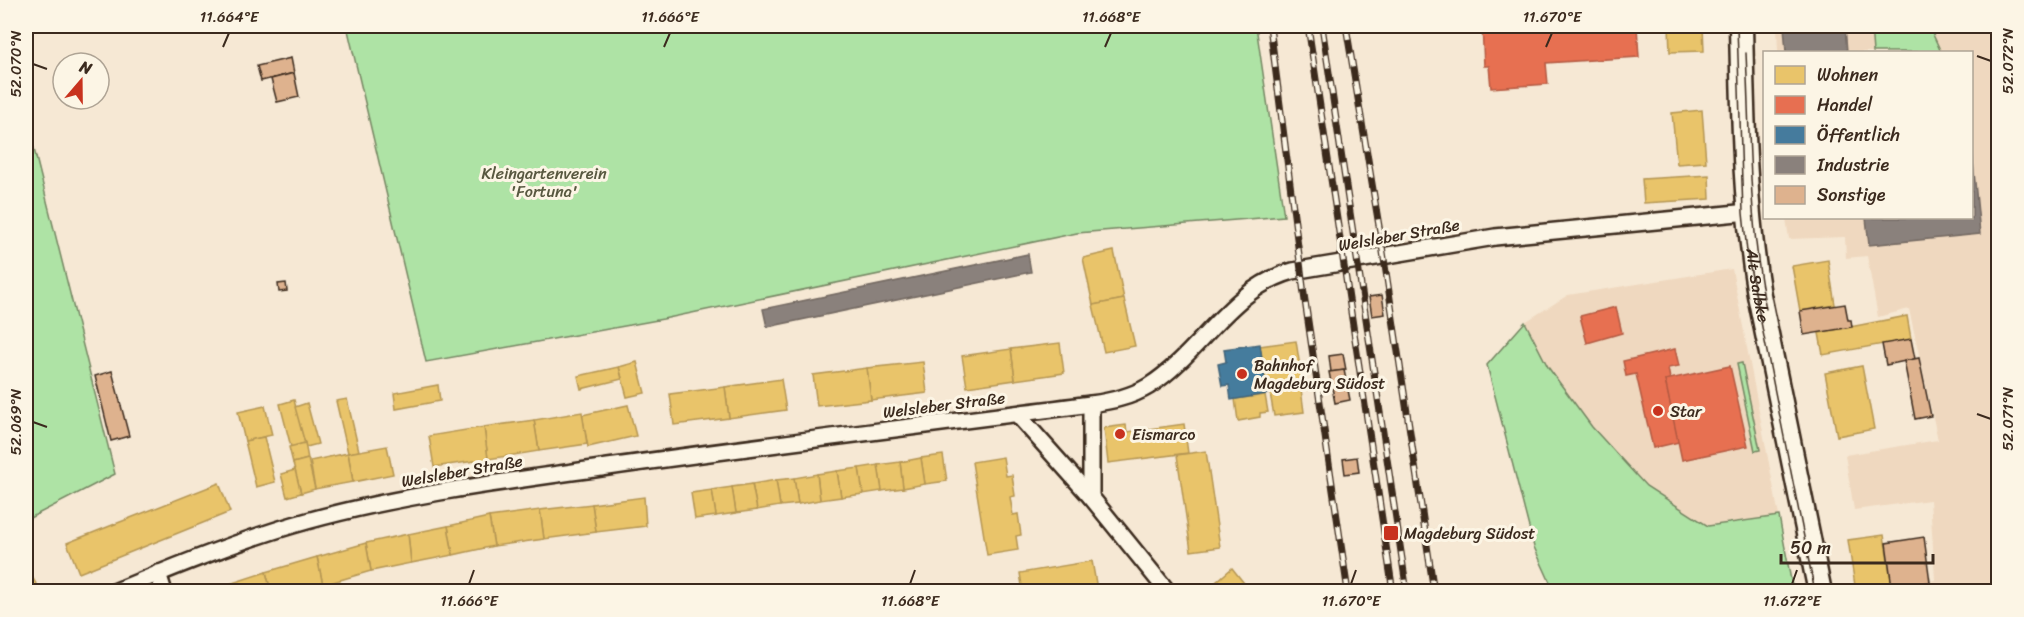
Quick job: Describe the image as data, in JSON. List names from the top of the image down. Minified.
{"streets":{"main road":["Alt Salbke"],"street":["Welsleber Straße"]},"crossings":[["Welsleber Straße","Alt Salbke"]],"parks":["Kleingartenverein 'Fortuna'"],"places":{"other":["Bahnhof Magdeburg Südost","Star","Eismarco"],"transit":["Magdeburg Südost"]},"legend":["Wohnen","Handel","Öffentlich","Industrie","Sonstige"],"scale_bar":"50 m","north":"top","coordinates":["11.664°E","11.666°E","11.668°E","11.670°E","52.072°N","52.070°N","52.071°N","52.069°N","11.672°E"]}
